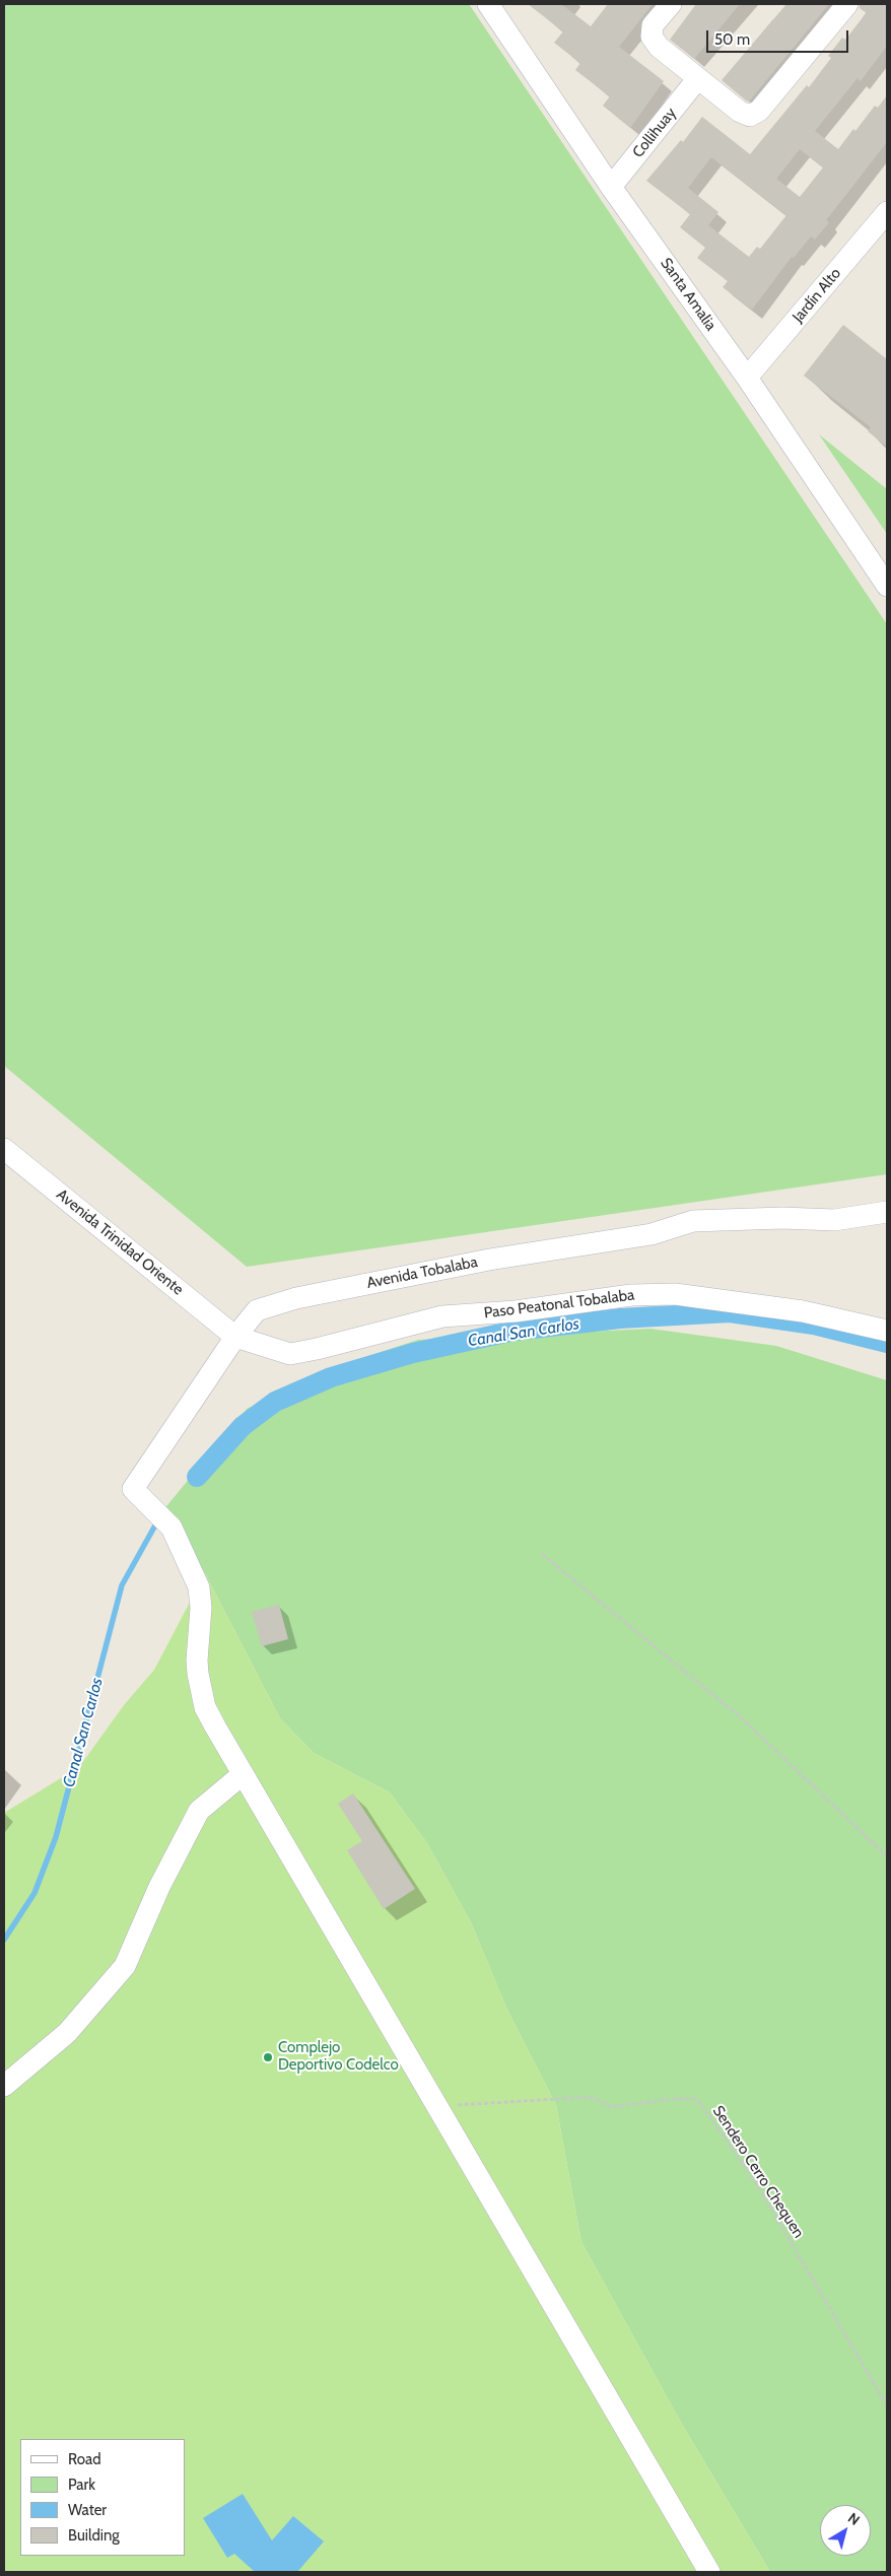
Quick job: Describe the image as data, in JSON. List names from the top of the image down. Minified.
{"streets":{"street":["Collihuay","Santa Amalia","Jardín Alto","Avenida Trinidad Oriente","Avenida Tobalaba","Paso Peatonal Tobalaba"],"path":["Sendero Cerro Chequen"]},"crossings":[["Collihuay","Santa Amalia"],["Santa Amalia","Jardín Alto"],["Avenida Trinidad Oriente","Avenida Tobalaba"],["Avenida Trinidad Oriente","Paso Peatonal Tobalaba"],["Avenida Tobalaba","Paso Peatonal Tobalaba"]],"water":["Canal San Carlos"],"places":["Complejo Deportivo Codelco"],"legend":["Road","Park","Water","Building"],"scale_bar":"50 m","north":"top right"}
